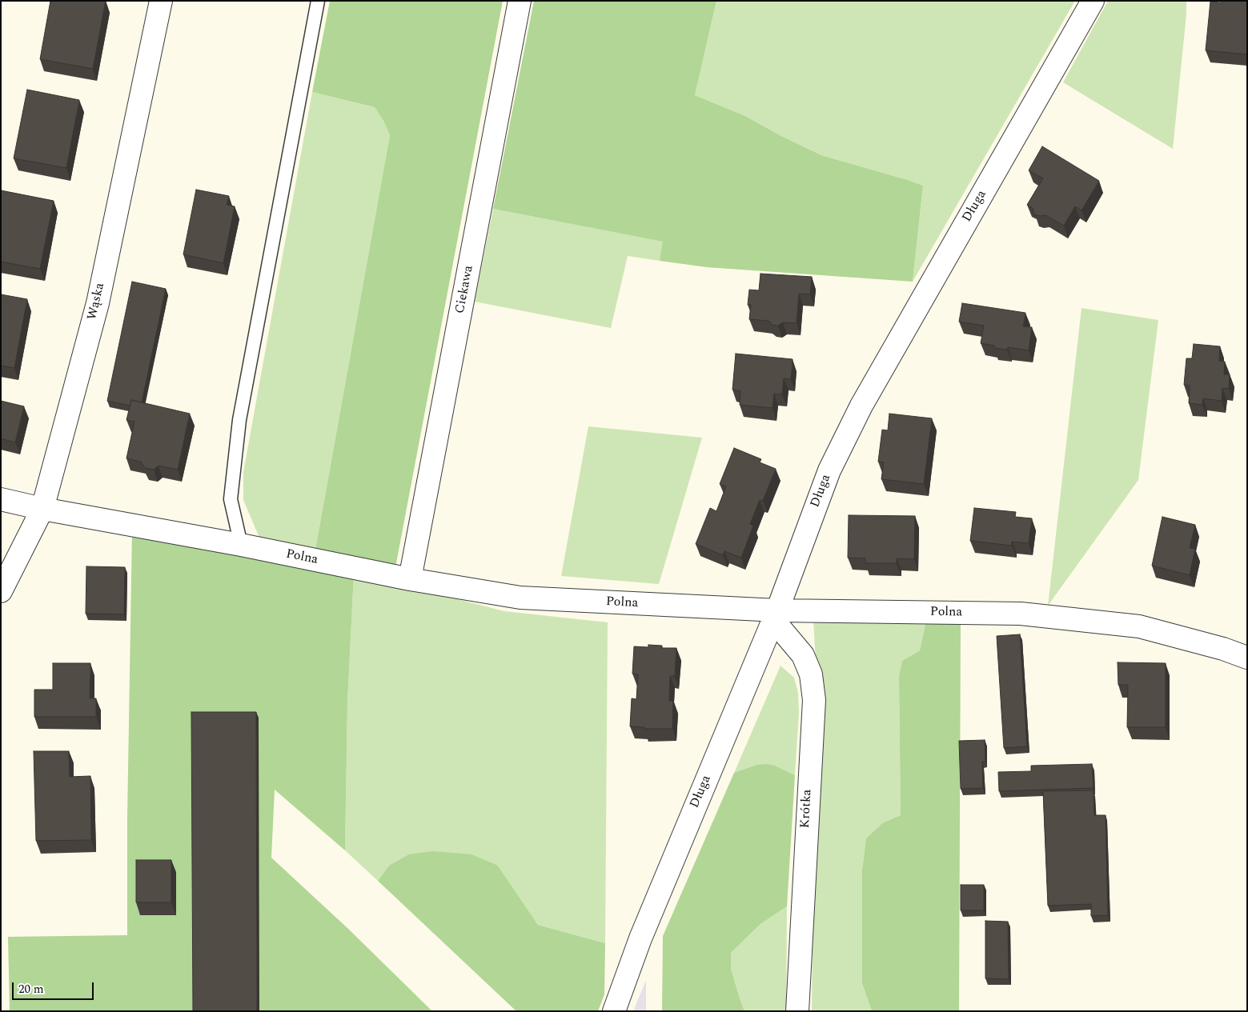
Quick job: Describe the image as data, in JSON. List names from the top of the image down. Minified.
{"streets":{"street":["Długa","Ciekawa","Wąska","Polna","Krótka"]},"crossings":[["Długa","Polna"],["Długa","Krótka"],["Ciekawa","Polna"],["Wąska","Polna"],["Polna","Krótka"]],"scale_bar":"20 m"}
